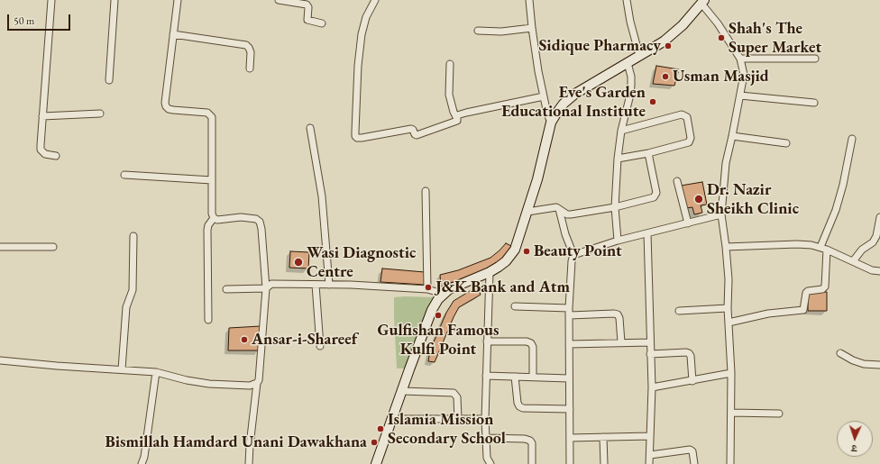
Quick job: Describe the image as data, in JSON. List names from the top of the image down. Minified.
{"places":["Shah's The Super Market","Sidique Pharmacy","Usman Masjid","Eve's Garden Educational Institute","Dr. Nazir Sheikh Clinic","Beauty Point","Wasi Diagnostic Centre","J&K Bank and Atm","Gulfishan Famous Kulfi Point","Ansar-i-Shareef","Islamia Mission Secondary School","Bismillah Hamdard Unani Dawakhana"],"scale_bar":"50 m","north":"bottom"}
